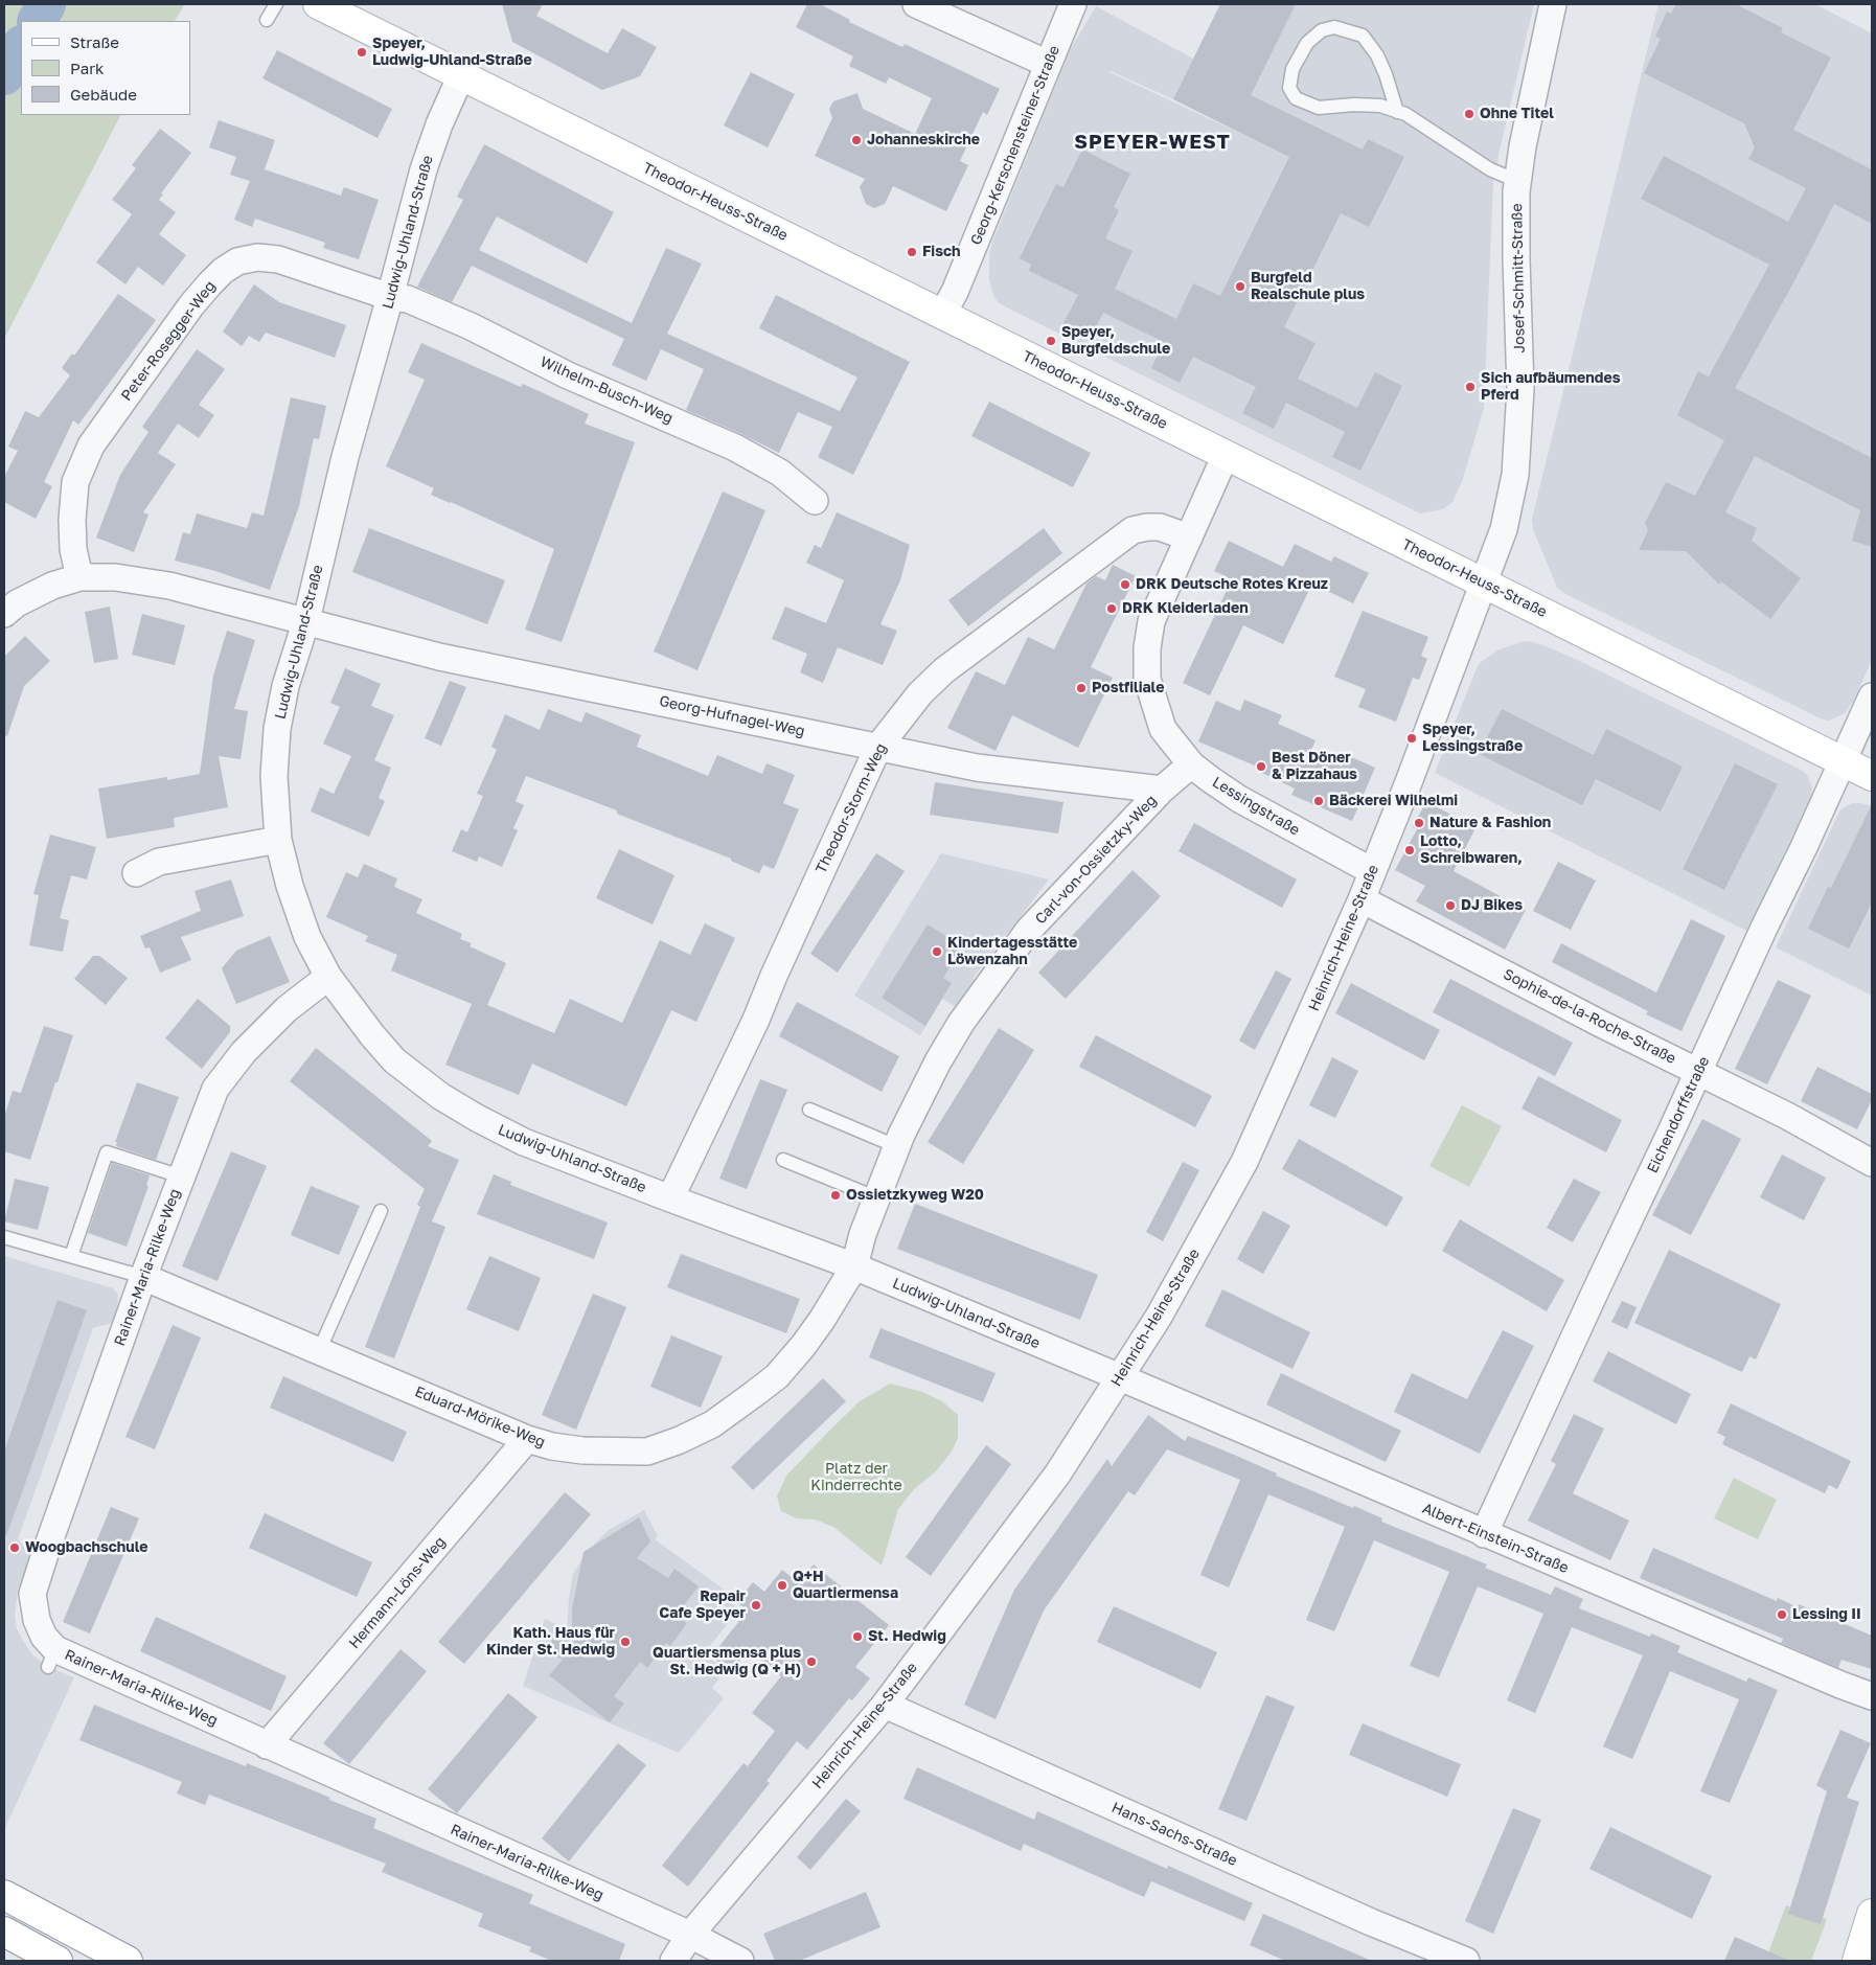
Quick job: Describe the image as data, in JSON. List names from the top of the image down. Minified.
{"streets":{"main road":["Theodor-Heuss-Straße"],"street":["Georg-Kerschensteiner-Straße","Ludwig-Uhland-Straße","Josef-Schmitt-Straße","Peter-Rosegger-Weg","Wilhelm-Busch-Weg","Georg-Hufnagel-Weg","Lessingstraße","Theodor-Storm-Weg","Carl-von-Ossietzky-Weg","Heinrich-Heine-Straße","Sophie-de-la-Roche-Straße","Eichendorffstraße","Rainer-Maria-Rilke-Weg","Eduard-Mörike-Weg","Albert-Einstein-Straße","Hermann-Löns-Weg","Hans-Sachs-Straße"]},"crossings":[["Georg-Kerschensteiner-Straße","Theodor-Heuss-Straße"],["Theodor-Heuss-Straße","Ludwig-Uhland-Straße"],["Theodor-Heuss-Straße","Josef-Schmitt-Straße"],["Theodor-Heuss-Straße","Lessingstraße"],["Theodor-Heuss-Straße","Heinrich-Heine-Straße"],["Theodor-Heuss-Straße","Eichendorffstraße"],["Ludwig-Uhland-Straße","Peter-Rosegger-Weg"],["Ludwig-Uhland-Straße","Wilhelm-Busch-Weg"],["Ludwig-Uhland-Straße","Georg-Hufnagel-Weg"],["Ludwig-Uhland-Straße","Theodor-Storm-Weg"],["Ludwig-Uhland-Straße","Carl-von-Ossietzky-Weg"],["Ludwig-Uhland-Straße","Heinrich-Heine-Straße"],["Ludwig-Uhland-Straße","Rainer-Maria-Rilke-Weg"],["Ludwig-Uhland-Straße","Eduard-Mörike-Weg"],["Ludwig-Uhland-Straße","Albert-Einstein-Straße"],["Josef-Schmitt-Straße","Heinrich-Heine-Straße"],["Peter-Rosegger-Weg","Wilhelm-Busch-Weg"],["Peter-Rosegger-Weg","Georg-Hufnagel-Weg"],["Georg-Hufnagel-Weg","Theodor-Storm-Weg"],["Georg-Hufnagel-Weg","Carl-von-Ossietzky-Weg"],["Lessingstraße","Theodor-Storm-Weg"],["Lessingstraße","Carl-von-Ossietzky-Weg"],["Lessingstraße","Heinrich-Heine-Straße"],["Carl-von-Ossietzky-Weg","Eduard-Mörike-Weg"],["Heinrich-Heine-Straße","Sophie-de-la-Roche-Straße"],["Heinrich-Heine-Straße","Rainer-Maria-Rilke-Weg"],["Heinrich-Heine-Straße","Albert-Einstein-Straße"],["Heinrich-Heine-Straße","Hans-Sachs-Straße"],["Sophie-de-la-Roche-Straße","Eichendorffstraße"],["Eichendorffstraße","Albert-Einstein-Straße"],["Rainer-Maria-Rilke-Weg","Eduard-Mörike-Weg"],["Rainer-Maria-Rilke-Weg","Hermann-Löns-Weg"],["Eduard-Mörike-Weg","Hermann-Löns-Weg"]],"districts":["SPEYER-WEST"],"parks":["Platz der Kinderrechte"],"places":["Speyer, Ludwig-Uhland-Straße","Ohne Titel","Johanneskirche","Fisch","Burgfeld Realschule plus","Speyer, Burgfeldschule","Sich aufbäumendes Pferd","DRK Deutsche Rotes Kreuz","DRK Kleiderladen","Postfiliale","Speyer, Lessingstraße","Best Döner & Pizzahaus","Bäckerei Wilhelmi","Nature & Fashion","Lotto, Schreibwaren,","DJ Bikes","Kindertagesstätte Löwenzahn","Ossietzkyweg W20","Woogbachschule","Q+H Quartiermensa","Repair Cafe Speyer","Lessing II","St. Hedwig","Kath. Haus für Kinder St. Hedwig","Quartiersmensa plus St. Hedwig (Q + H)"],"legend":["Straße","Park","Gebäude"]}
